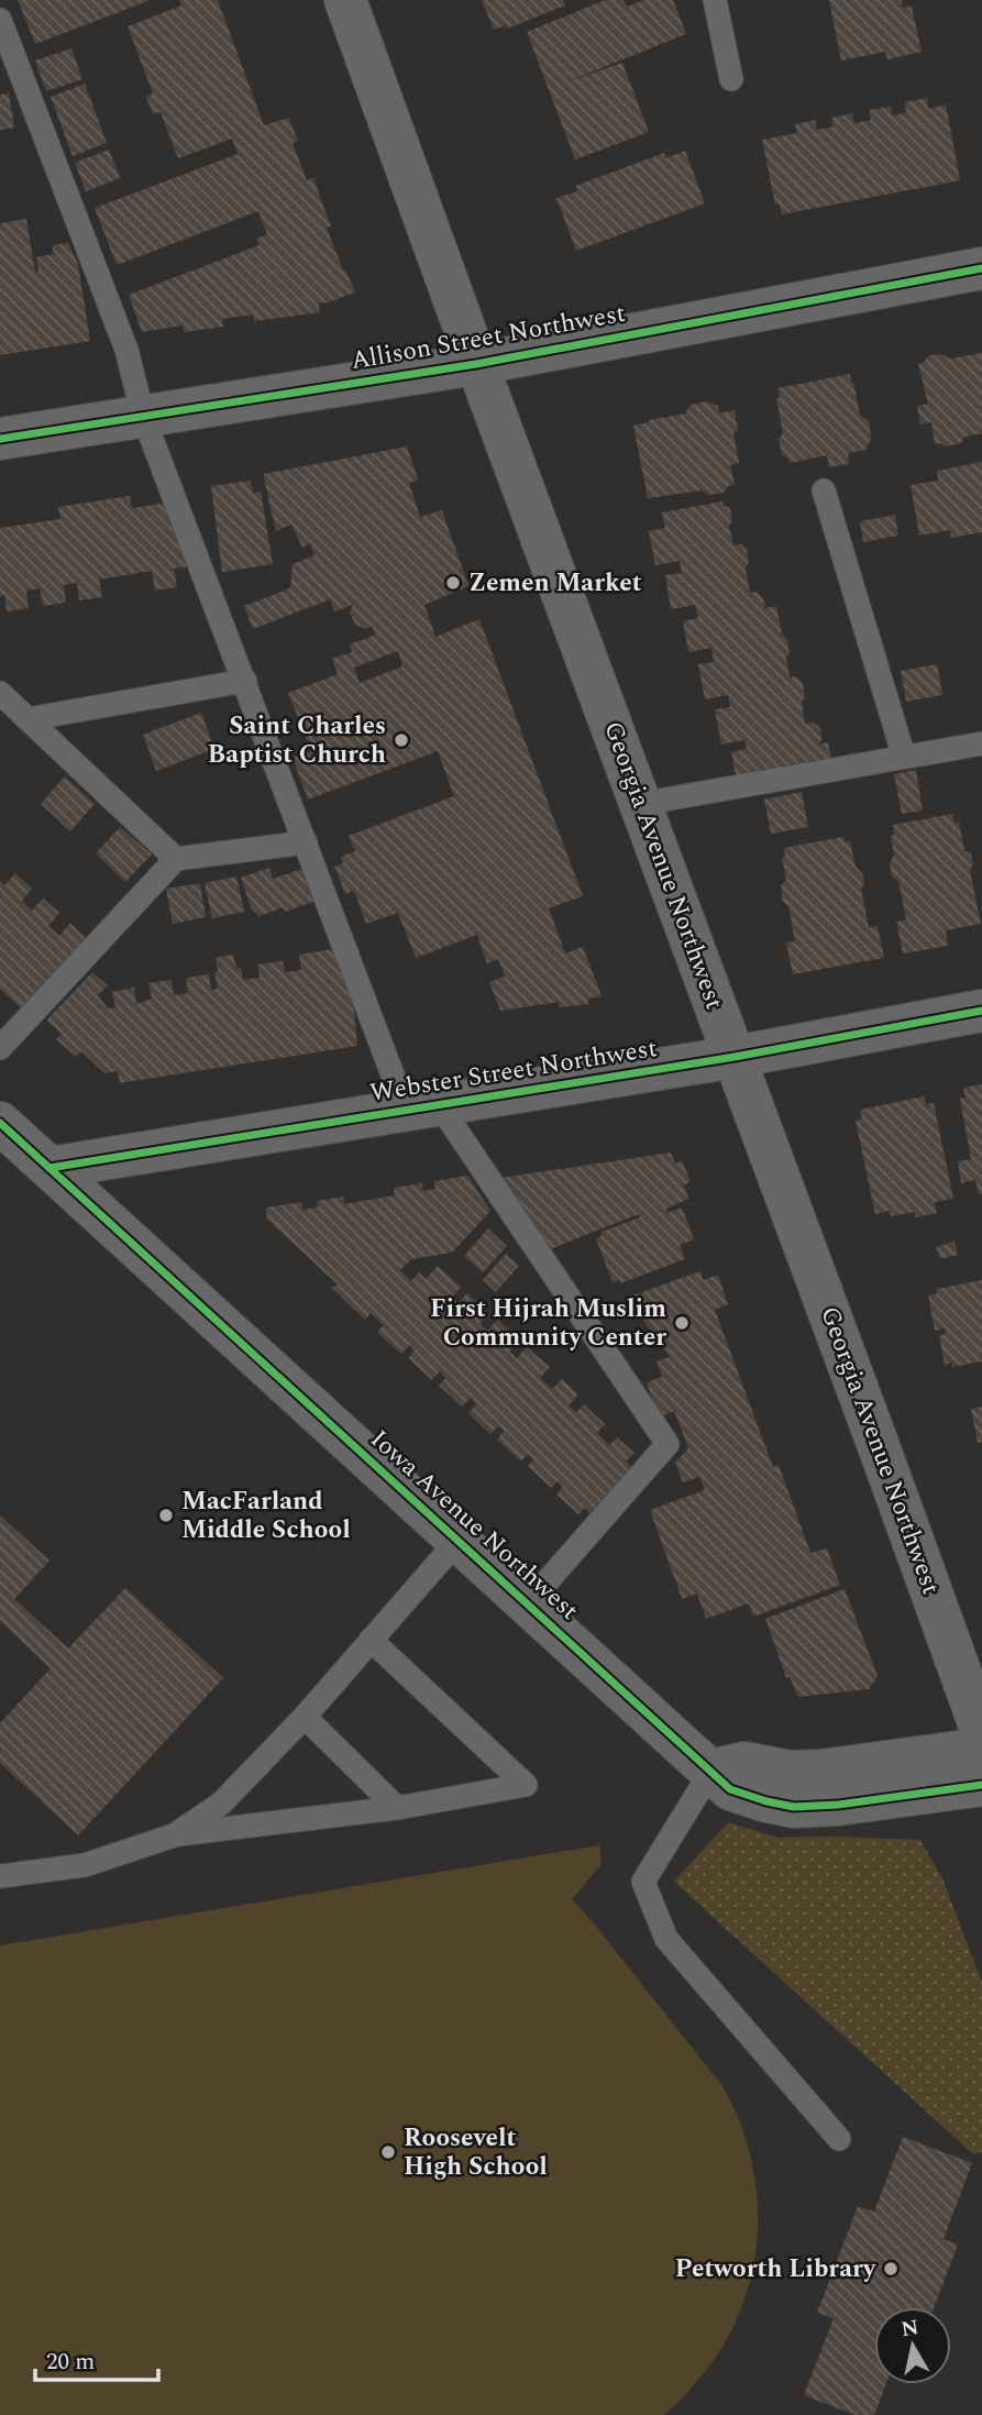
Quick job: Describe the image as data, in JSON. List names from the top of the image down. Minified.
{"streets":{"highway":["Georgia Avenue Northwest"],"street":["Allison Street Northwest","Webster Street Northwest","Iowa Avenue Northwest"]},"crossings":[["Allison Street Northwest","Georgia Avenue Northwest"],["Georgia Avenue Northwest","Webster Street Northwest"],["Webster Street Northwest","Iowa Avenue Northwest"]],"places":["Zemen Market","Saint Charles Baptist Church","First Hijrah Muslim Community Center","MacFarland Middle School","Roosevelt High School","Petworth Library"],"scale_bar":"20 m","north":"top"}
